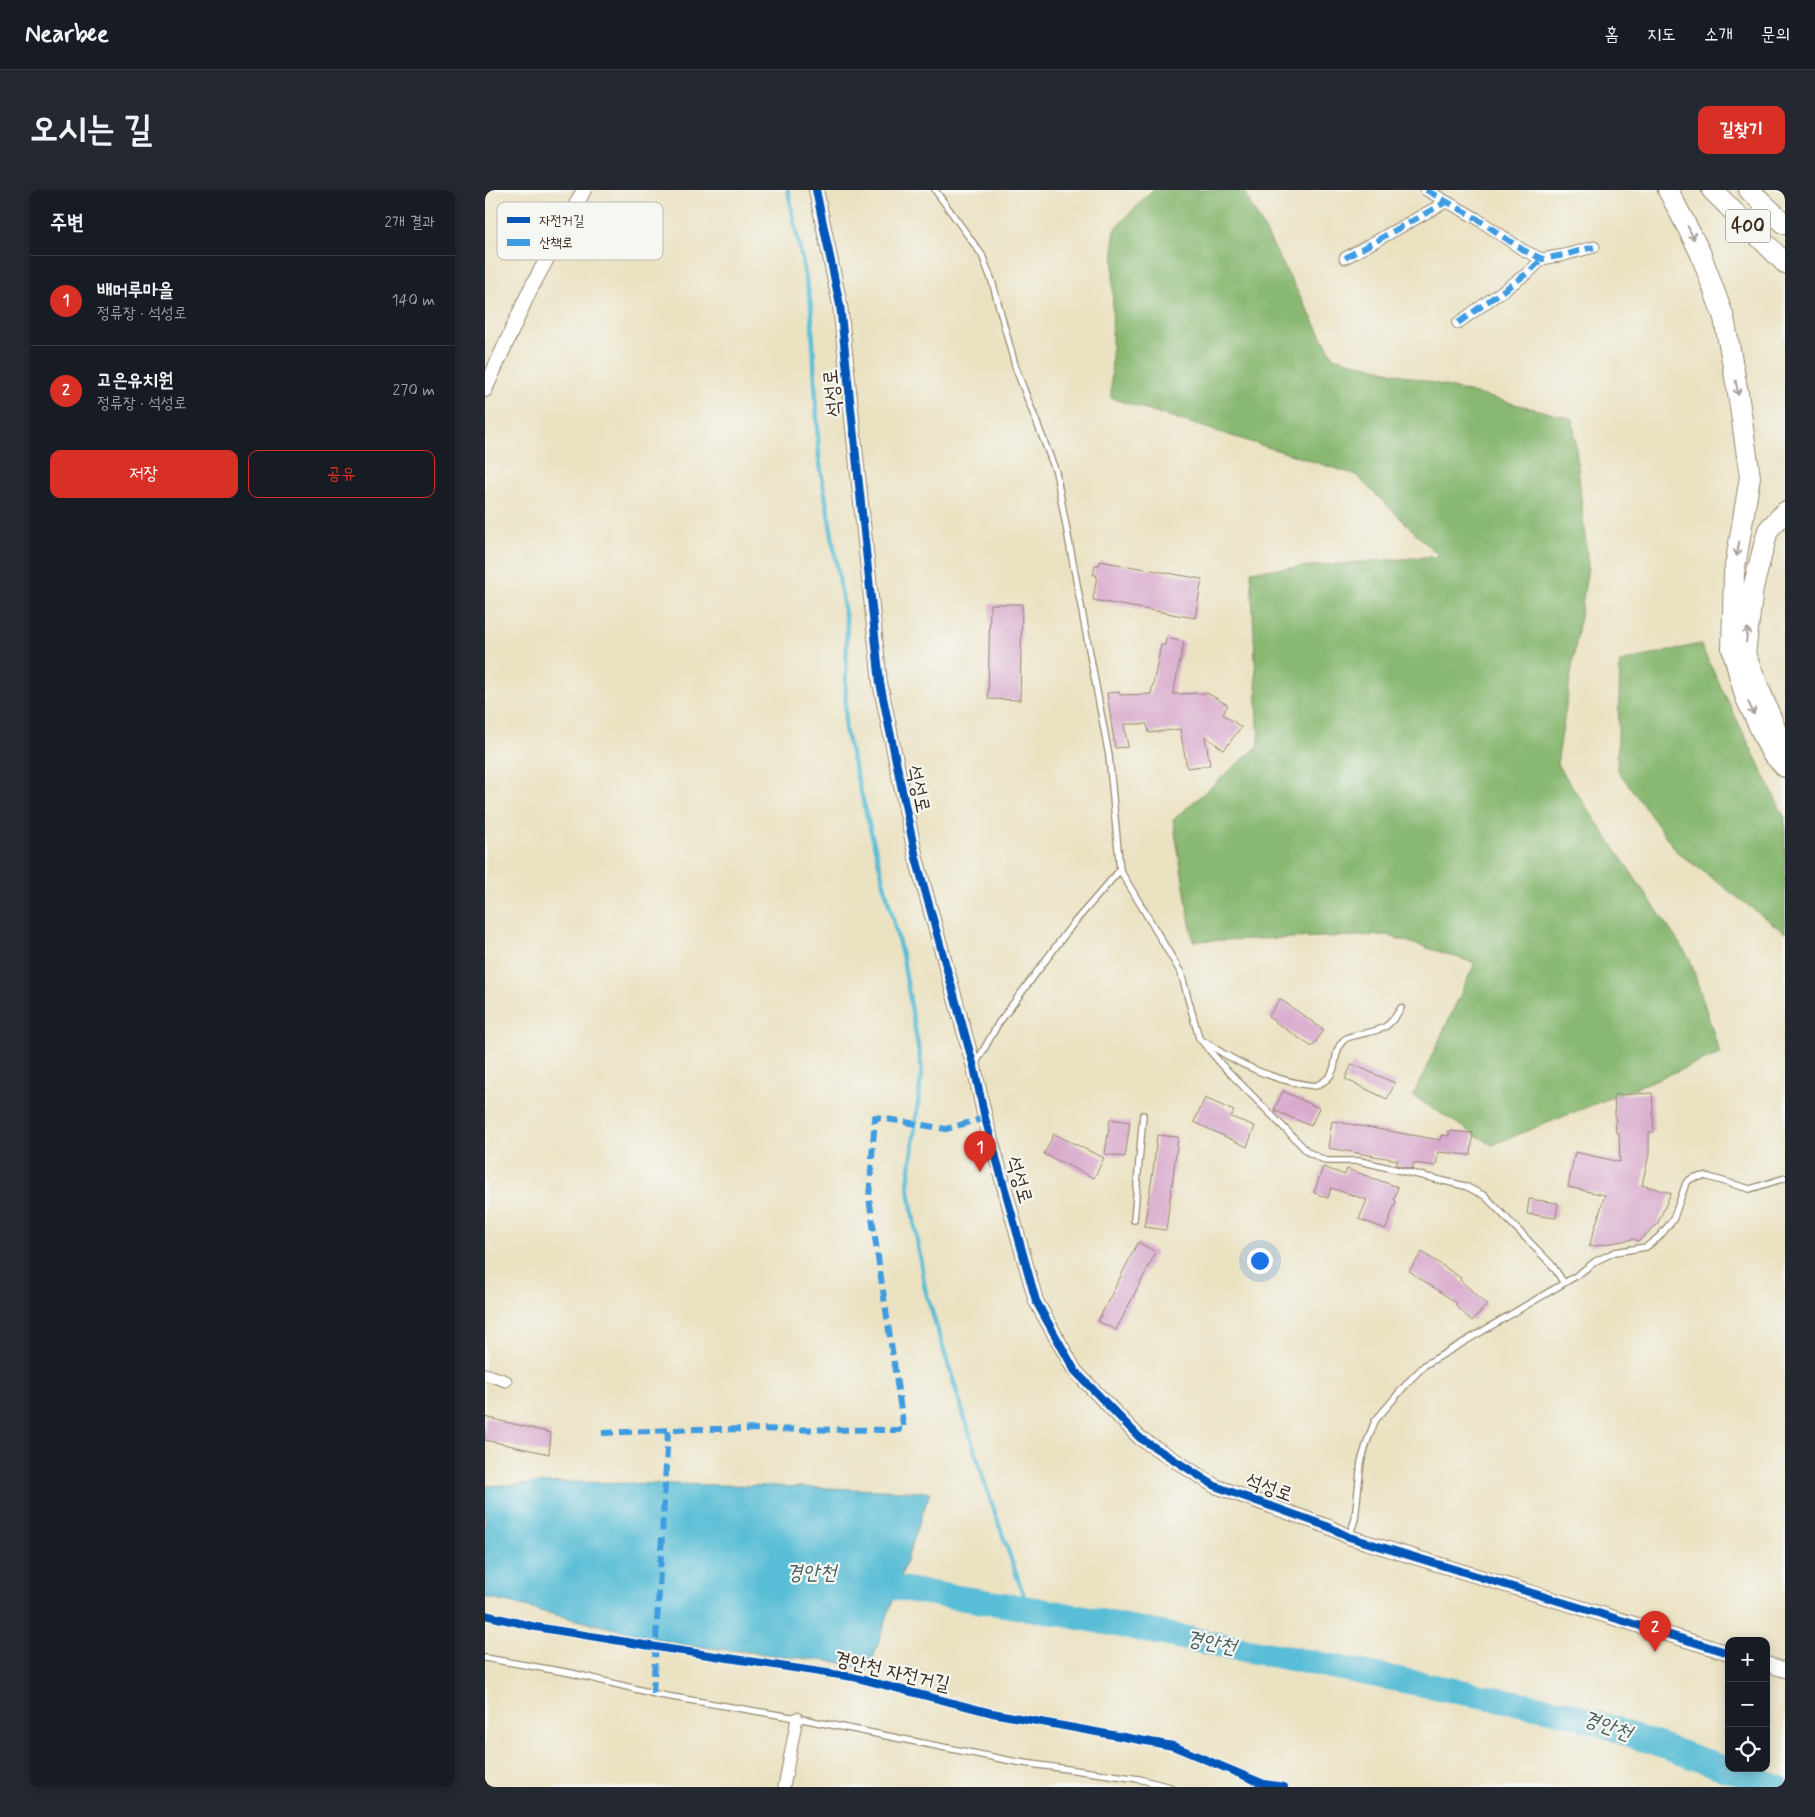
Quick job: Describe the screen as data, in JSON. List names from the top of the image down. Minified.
{"streets":{"highway":["400"],"street":["석성로"],"cycle path":["경안천 자전거길"]},"water":["경안천"],"legend":["자전거길","산책로"],"page":{"header":"Nearbee","nav":["홈","지도","소개","문의"],"buttons":["길찾기",["저장","공유"]],"title":"오시는 길","heading":["주변","2개 결과"],"list":[{"mark":"1","name":"배머루마을","note":"정류장 · 석성로","value":"140 m"},{"mark":"2","name":"고은유치원","note":"정류장 · 석성로","value":"270 m"}],"pins":["1","2"],"map_buttons":["+","−"]}}
